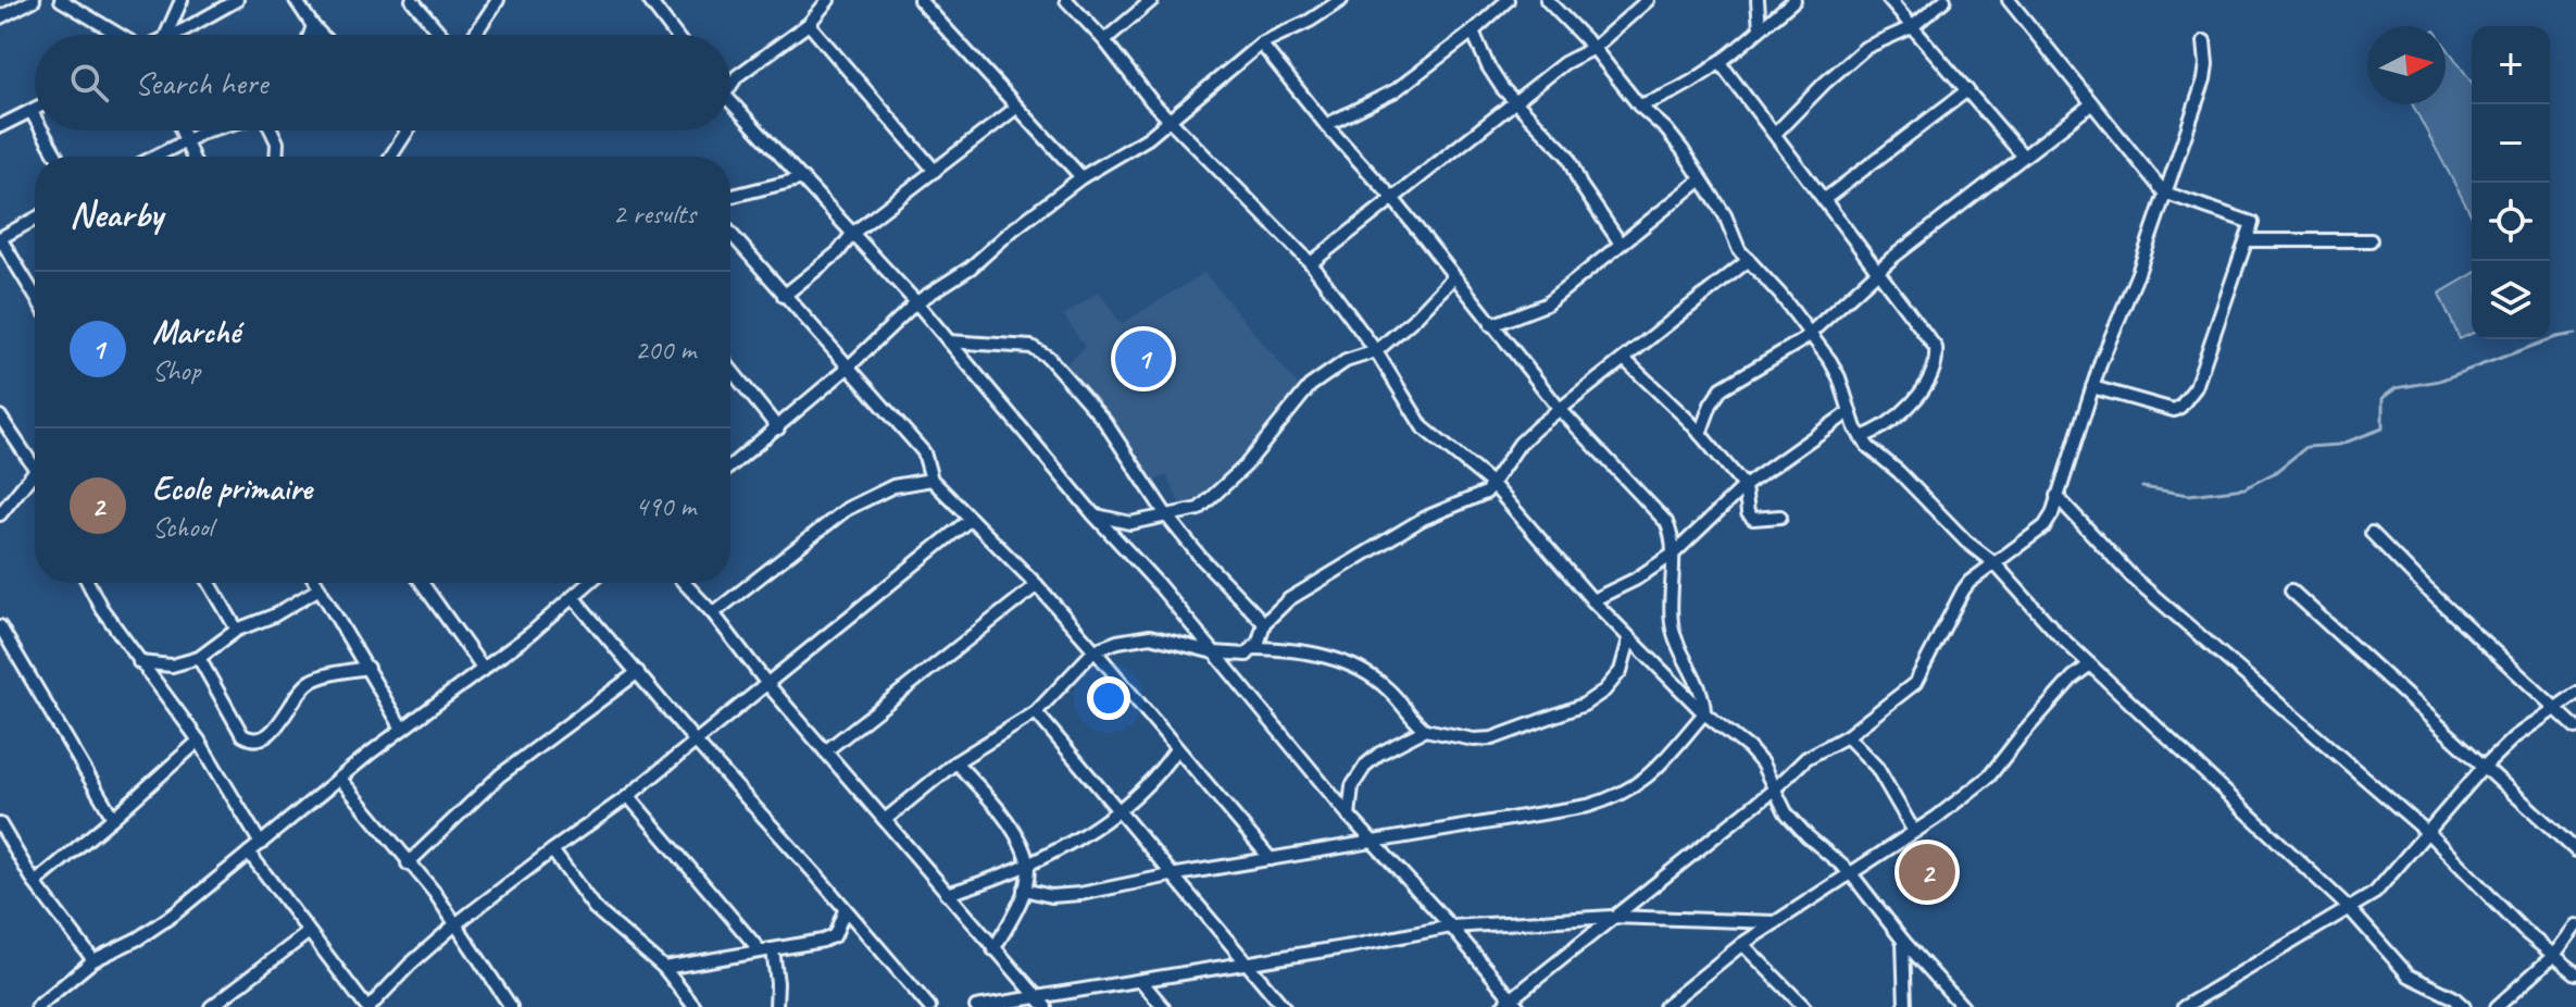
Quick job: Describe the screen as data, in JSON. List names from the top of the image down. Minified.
{"north":"right","page":{"map_buttons":["+","−"],"search":"Search here","heading":["Nearby","2 results"],"list":[{"mark":"1","name":"Marché","note":"Shop","value":"200 m"},{"mark":"2","name":"Ecole primaire","note":"School","value":"490 m"}],"pins":["1","2"]}}
